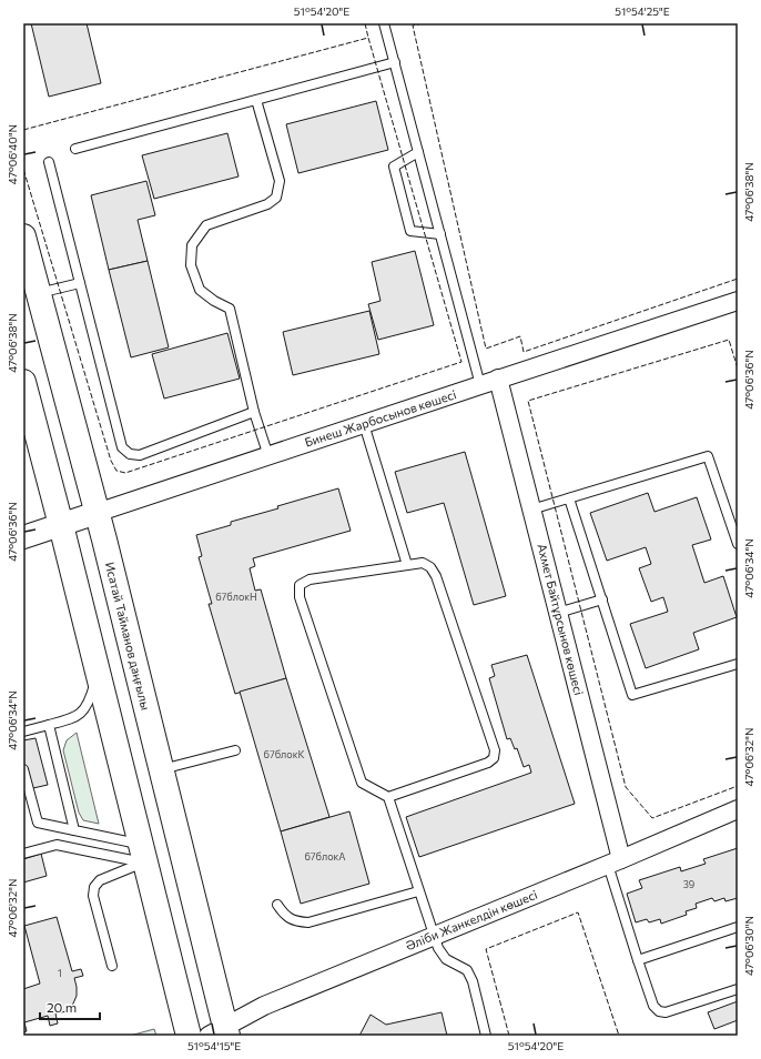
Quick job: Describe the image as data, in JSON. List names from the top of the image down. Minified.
{"streets":{"main road":["Исатай Тайманов даңғылы"],"street":["Бинеш Жарбосынов көшесі","Ахмет Байтұрсынов көшесі","Әліби Жанкелдін көшесі"]},"crossings":[["Бинеш Жарбосынов көшесі","Ахмет Байтұрсынов көшесі"],["Бинеш Жарбосынов көшесі","Исатай Тайманов даңғылы"],["Ахмет Байтұрсынов көшесі","Әліби Жанкелдін көшесі"],["Исатай Тайманов даңғылы","Әліби Жанкелдін көшесі"]],"house_numbers":["67блокН","67блокK","67блокA","39","1"],"scale_bar":"20 m","coordinates":["51°54'20\"E","51°54'25\"E","47°06'40\"N","47°06'38\"N","47°06'36\"N","47°06'34\"N","47°06'32\"N","47°06'30\"N","51°54'15\"E"]}
